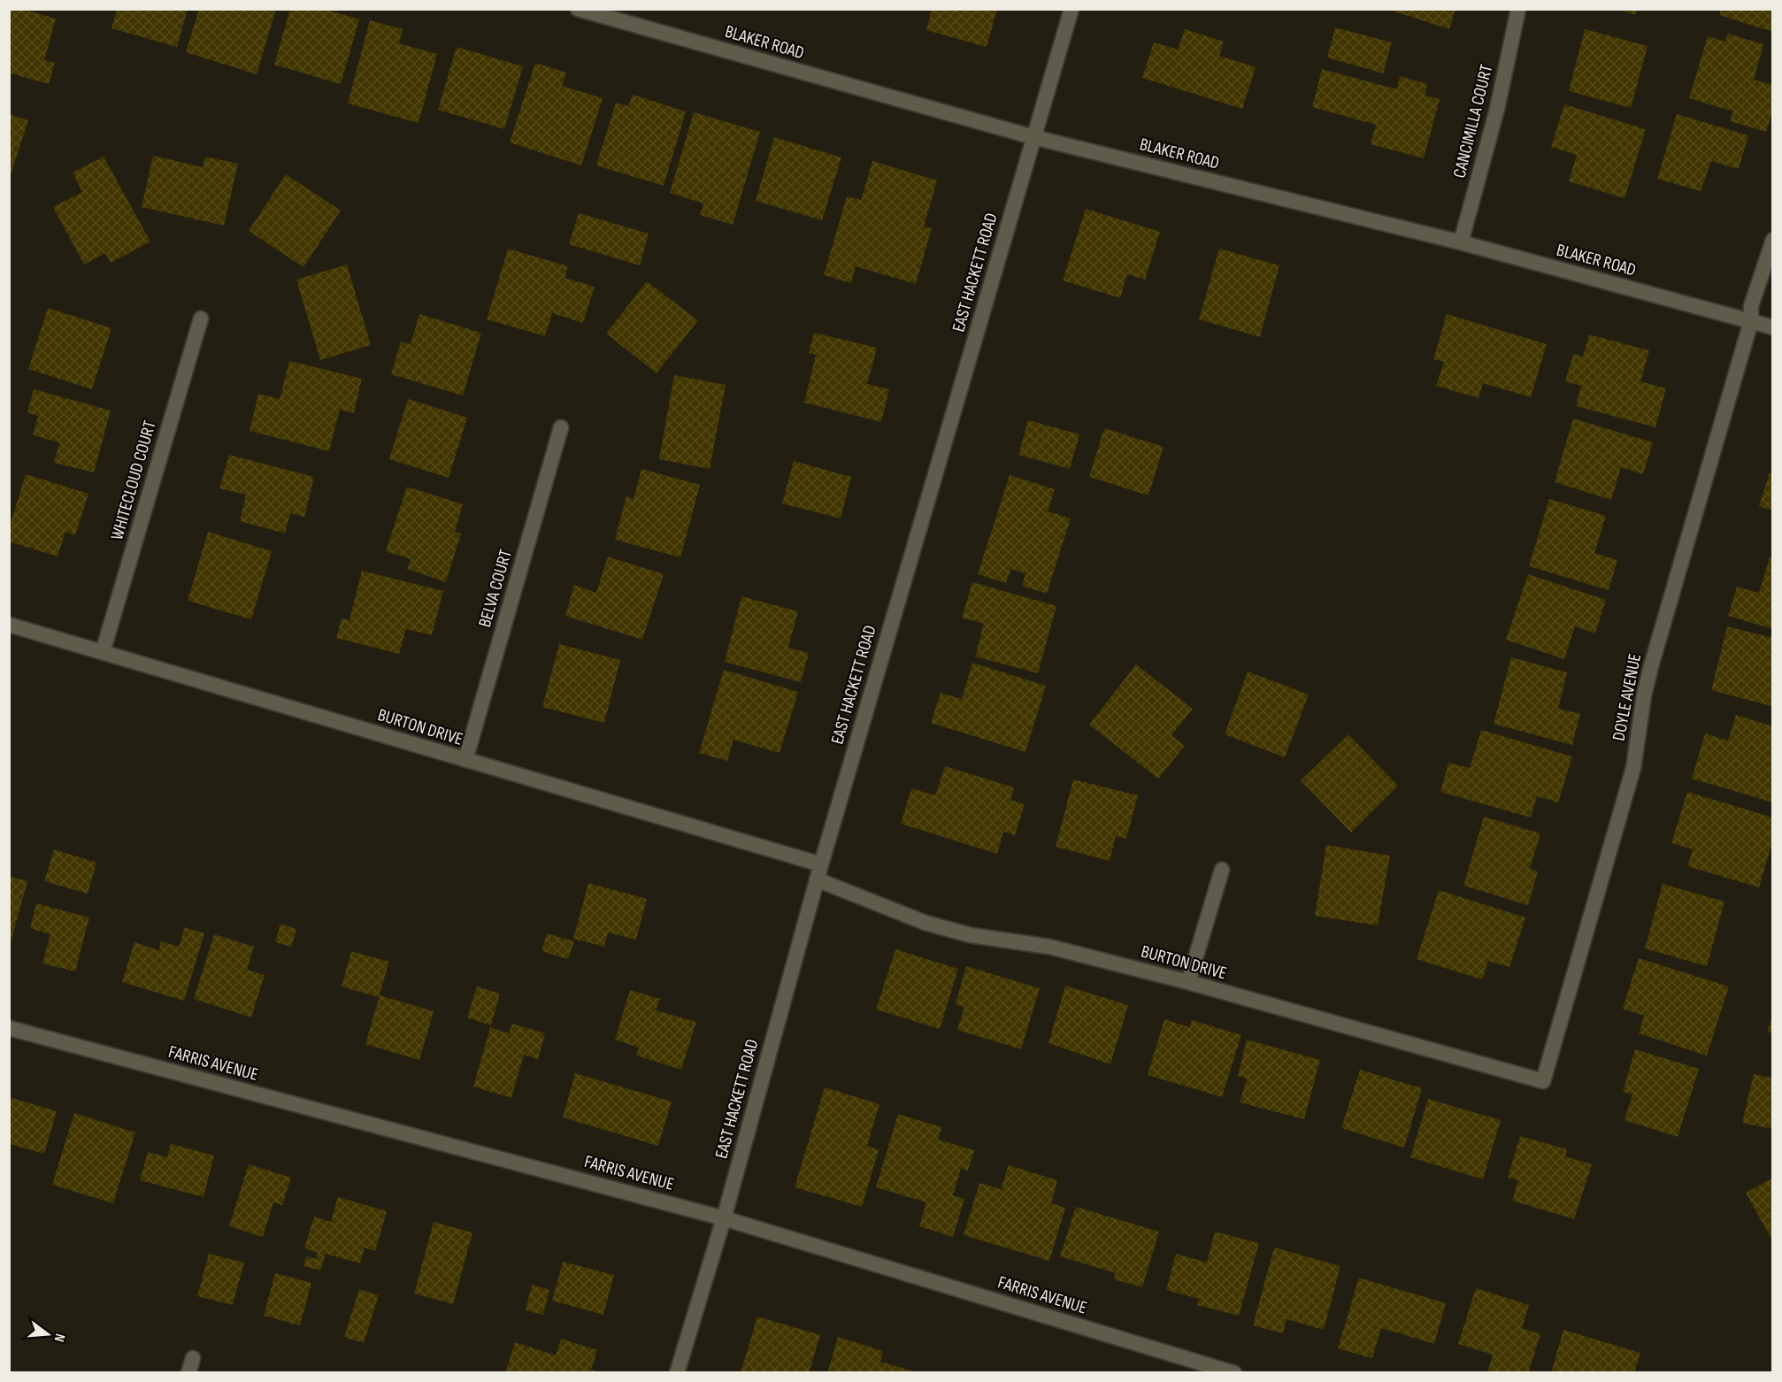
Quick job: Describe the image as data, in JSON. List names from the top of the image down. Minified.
{"streets":{"street":["BLAKER ROAD","CANCIMILLA COURT","EAST HACKETT ROAD","WHITECLOUD COURT","BELVA COURT","DOYLE AVENUE","BURTON DRIVE","FARRIS AVENUE"]},"crossings":[["BLAKER ROAD","CANCIMILLA COURT"],["BLAKER ROAD","EAST HACKETT ROAD"],["BLAKER ROAD","DOYLE AVENUE"],["EAST HACKETT ROAD","BURTON DRIVE"],["EAST HACKETT ROAD","FARRIS AVENUE"],["WHITECLOUD COURT","BURTON DRIVE"],["BELVA COURT","BURTON DRIVE"],["DOYLE AVENUE","BURTON DRIVE"]],"north":"right"}
